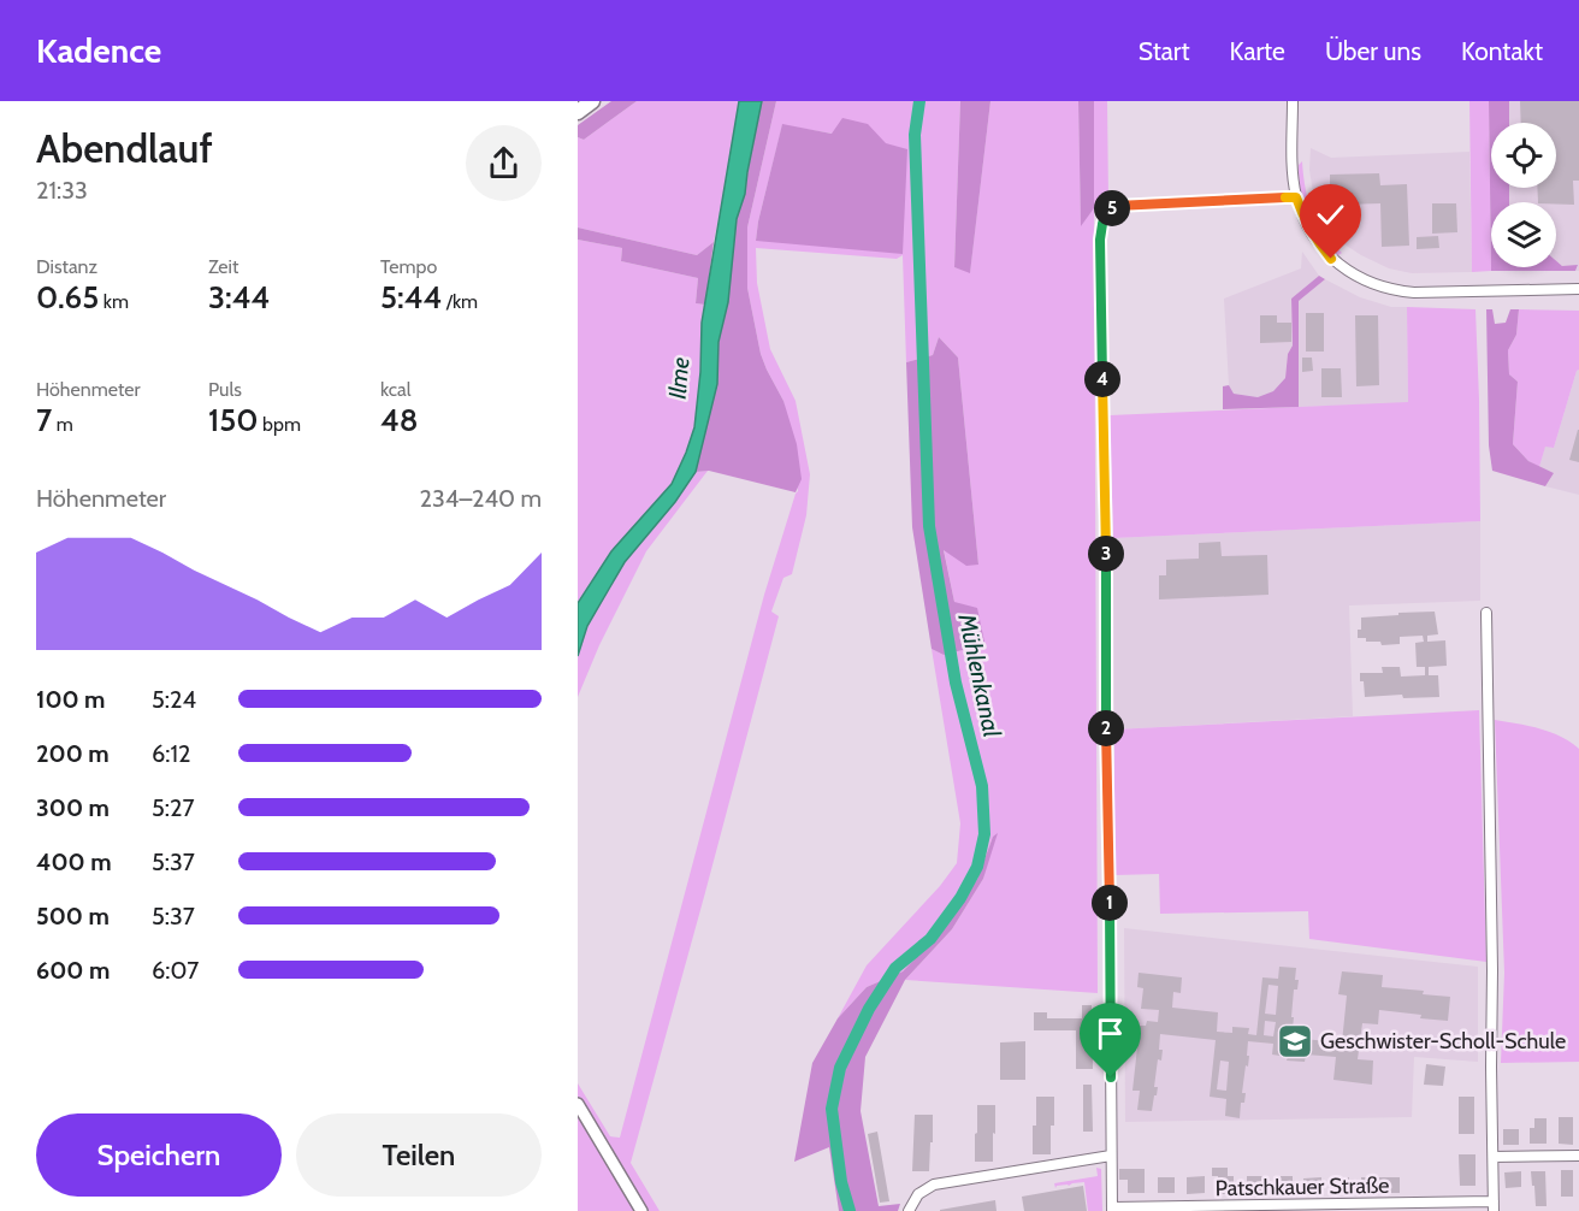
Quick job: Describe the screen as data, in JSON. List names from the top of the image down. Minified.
{"streets":{"street":["Patschkauer Straße"]},"water":["Ilme","Mühlenkanal"],"places":{"school or university":["Geschwister-Scholl-Schule"]},"page":{"header":"Kadence","nav":["Start","Karte","Über uns","Kontakt"],"heading":["Abendlauf","21:33"],"pins":["5","4","3","2","1"],"stats":[["Distanz","0.65 km"],["Zeit","3:44"],["Tempo","5:44 /km"],["Höhenmeter","7 m"],["Puls","150 bpm"],["kcal","48"]],"chart":["Höhenmeter","234–240 m"],"list":[{"name":"100 m","note":"5:24"},{"name":"200 m","note":"6:12"},{"name":"300 m","note":"5:27"},{"name":"400 m","note":"5:37"},{"name":"500 m","note":"5:37"},{"name":"600 m","note":"6:07"}],"buttons":["Speichern","Teilen"]}}
